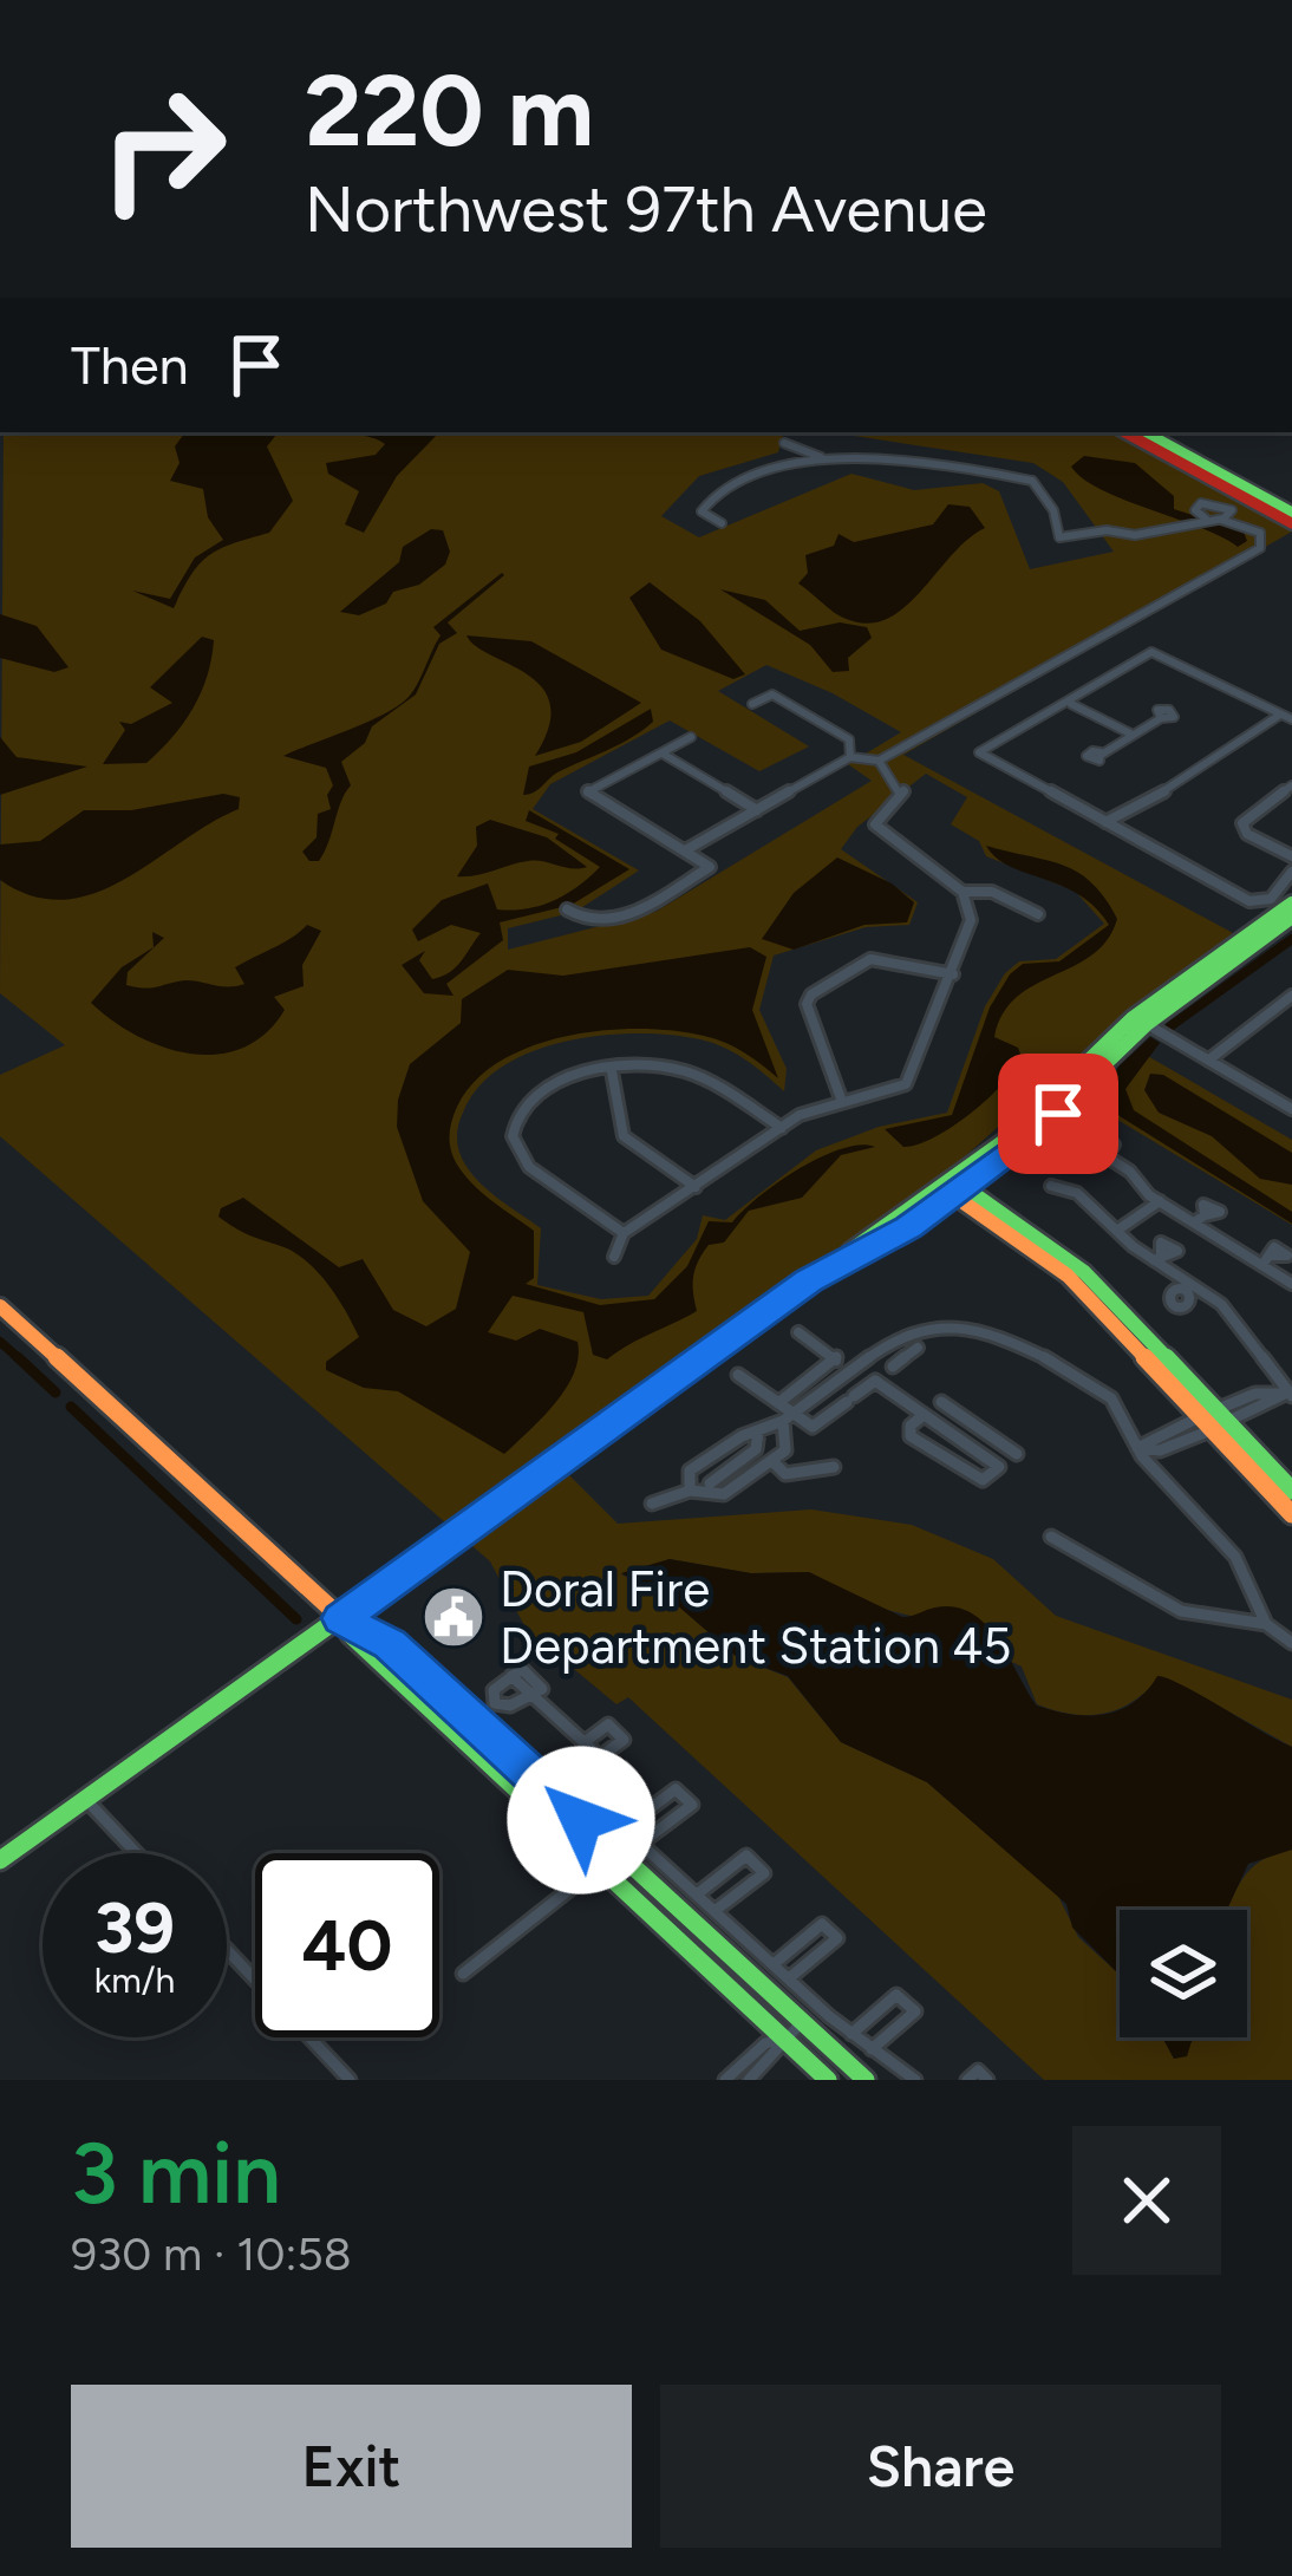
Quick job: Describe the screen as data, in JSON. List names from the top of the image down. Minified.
{"places":{"public building":["Doral Fire Department Station 45"]},"page":{"turn":["220 m","Northwest 97th Avenue"],"then":"Then","speed":"39 km/h","limit":"40","heading":["3 min","930 m · 10:58"],"buttons":["Exit","Share"]}}
